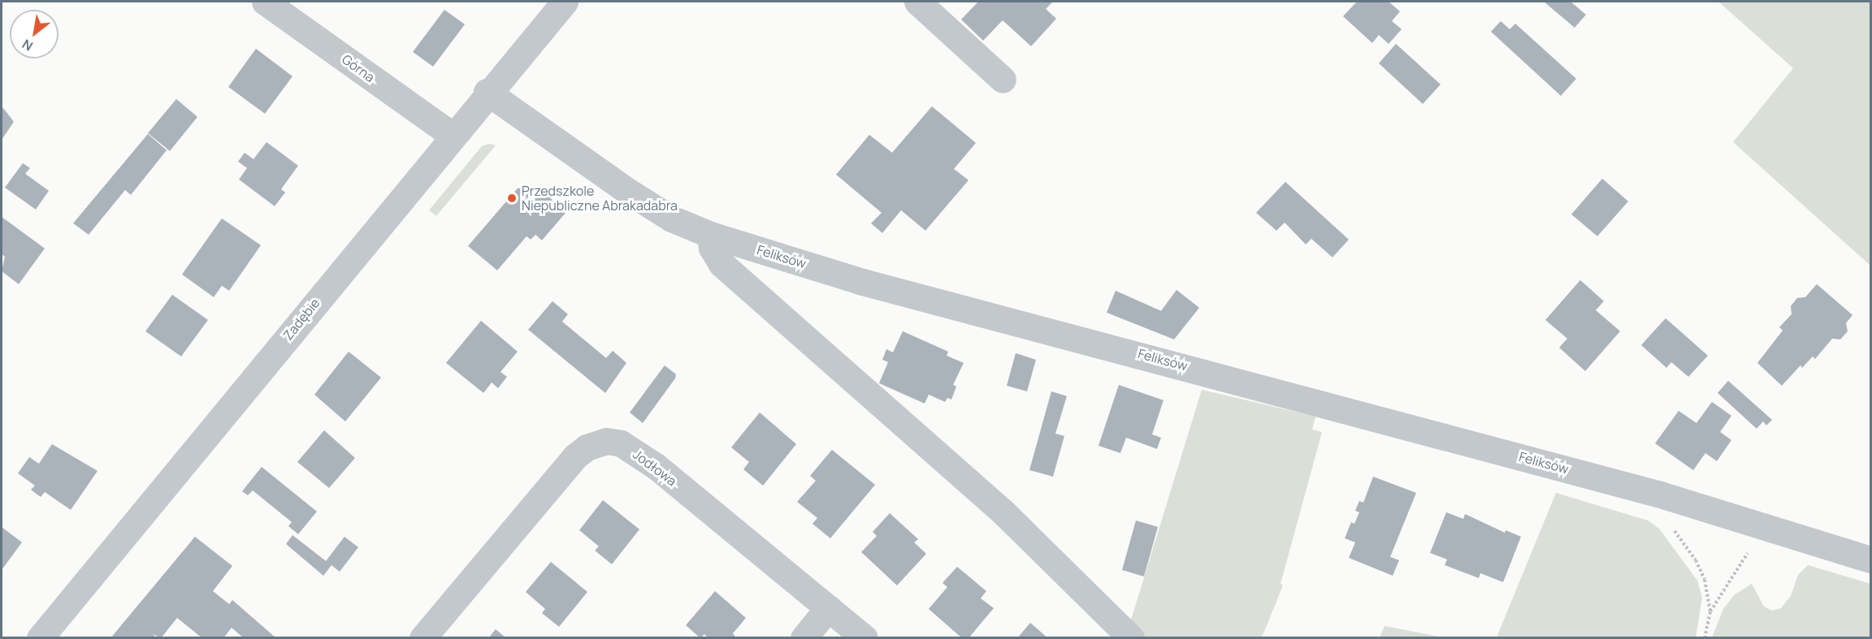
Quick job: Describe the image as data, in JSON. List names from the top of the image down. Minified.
{"streets":{"street":["Górna","Feliksów","Zadębie","Jodłowa"]},"crossings":[["Górna","Zadębie"],["Feliksów","Zadębie"]],"places":["Przedszkole Niepubliczne Abrakadabra"],"north":"bottom left"}
